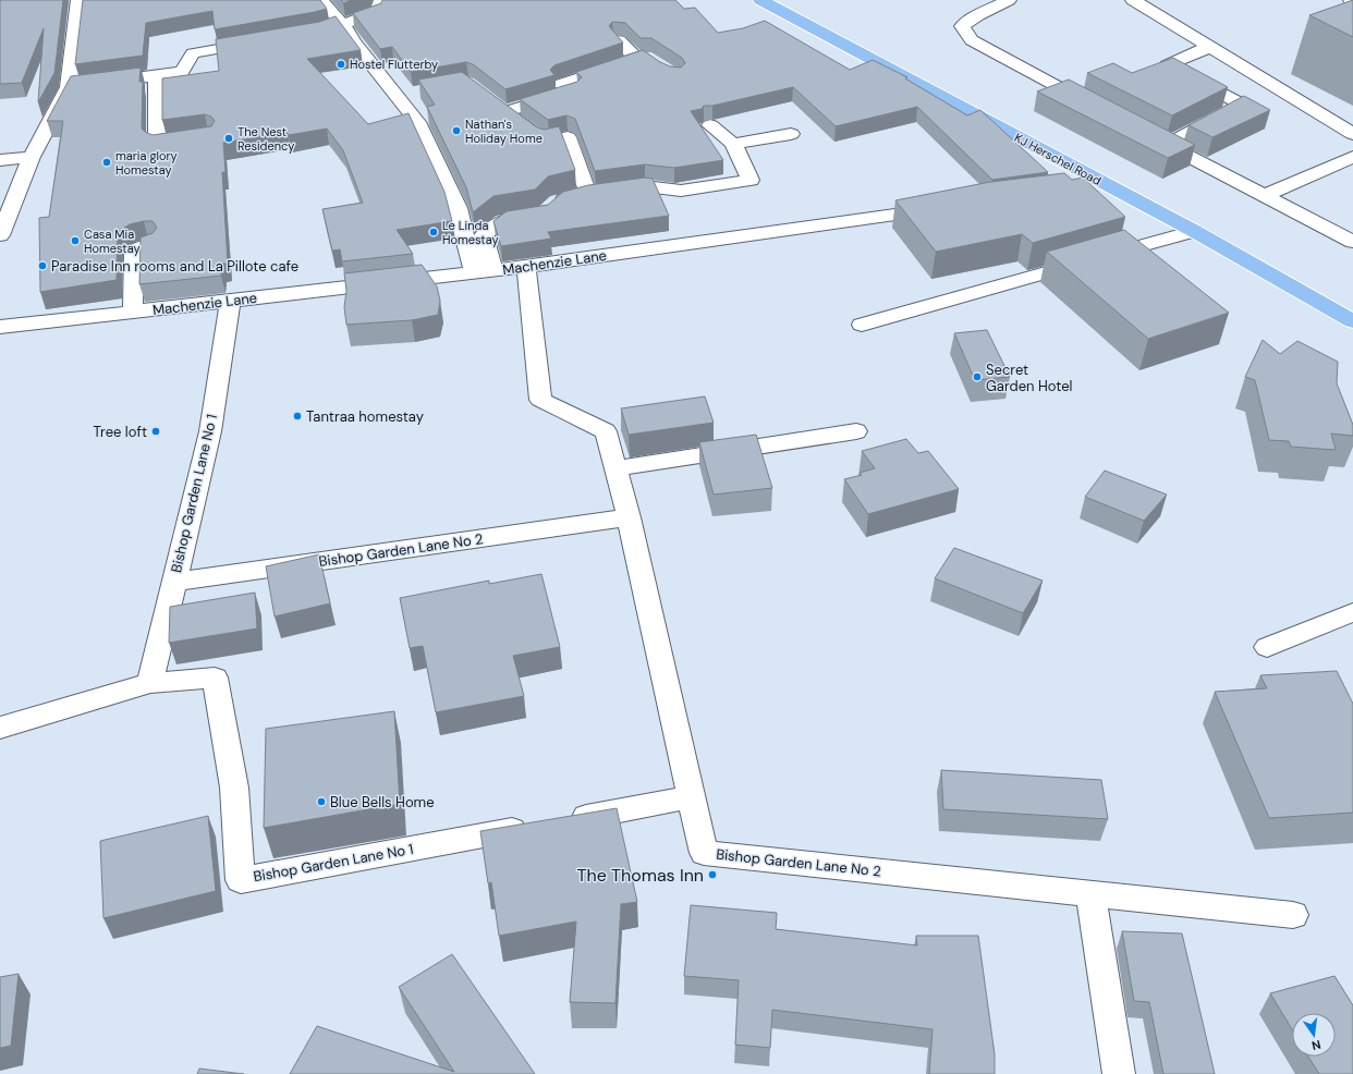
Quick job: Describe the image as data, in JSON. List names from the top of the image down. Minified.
{"streets":{"main road":["KJ Herschel Road"],"street":["Machenzie Lane","Bishop Garden Lane No 1","Bishop Garden Lane No 2"]},"crossings":[["Machenzie Lane","Bishop Garden Lane No 1"],["Machenzie Lane","Bishop Garden Lane No 2"],["Bishop Garden Lane No 1","Bishop Garden Lane No 2"]],"places":["Hostel Flutterby","Nathan's Holiday Home","The Nest Residency","maria glory Homestay","Le Linda Homestay","Casa Mia Homestay","Paradise Inn rooms and La Pillote cafe","Secret Garden Hotel","Tantraa homestay","Tree loft","Blue Bells Home","The Thomas Inn"],"north":"bottom"}
